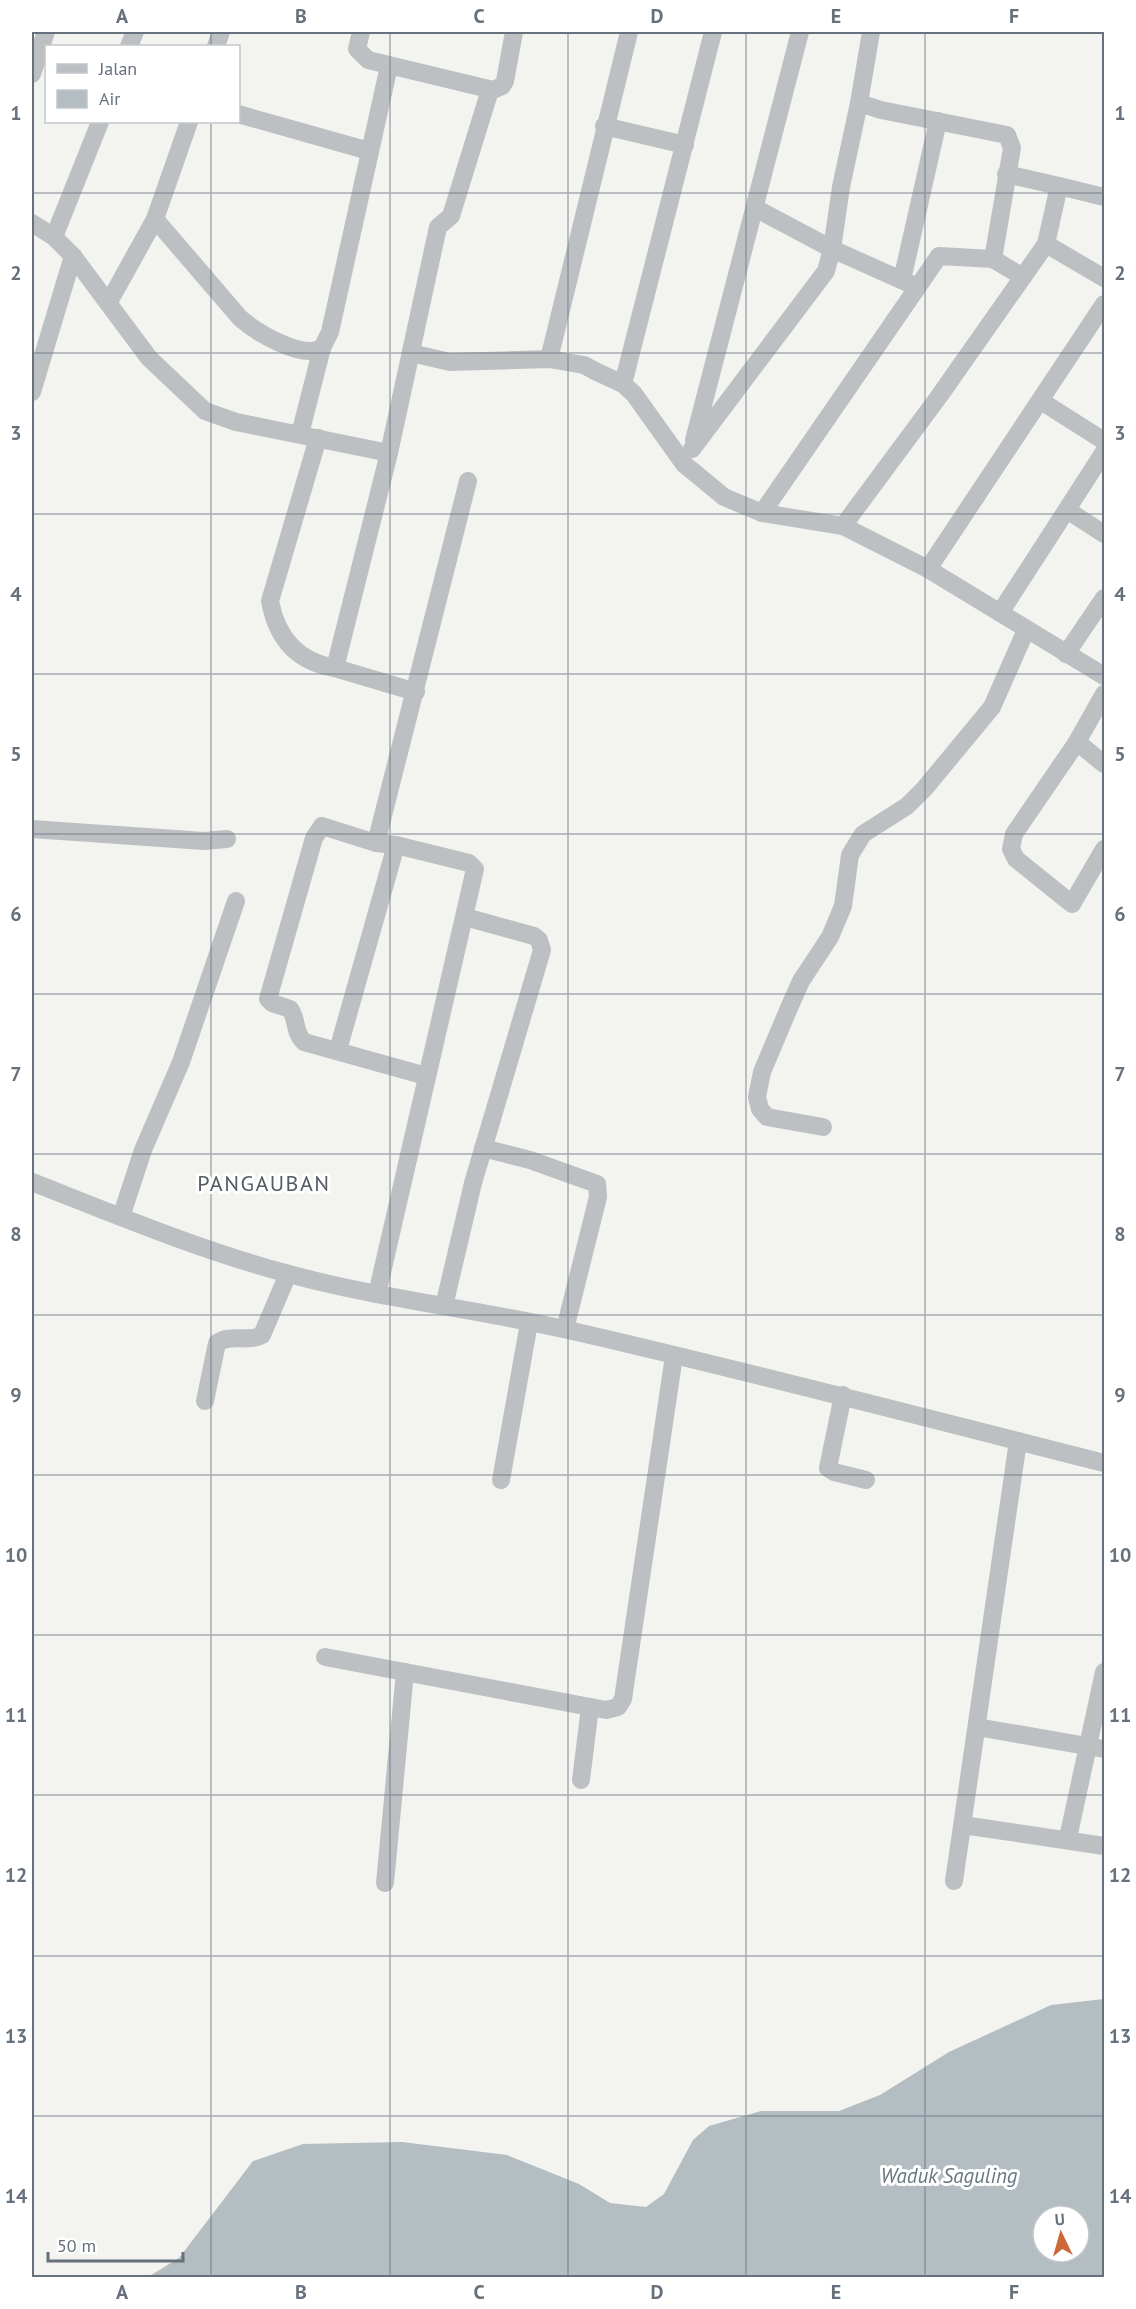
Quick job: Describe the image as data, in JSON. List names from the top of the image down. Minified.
{"districts":["PANGAUBAN"],"water":["Waduk Saguling"],"legend":["Jalan","Air"],"scale_bar":"50 m","north":"top","grid":{"columns":["A","B","C","D","E","F"],"rows":["1","2","3","4","5","6","7","8","9","10","11","12","13","14"]}}
